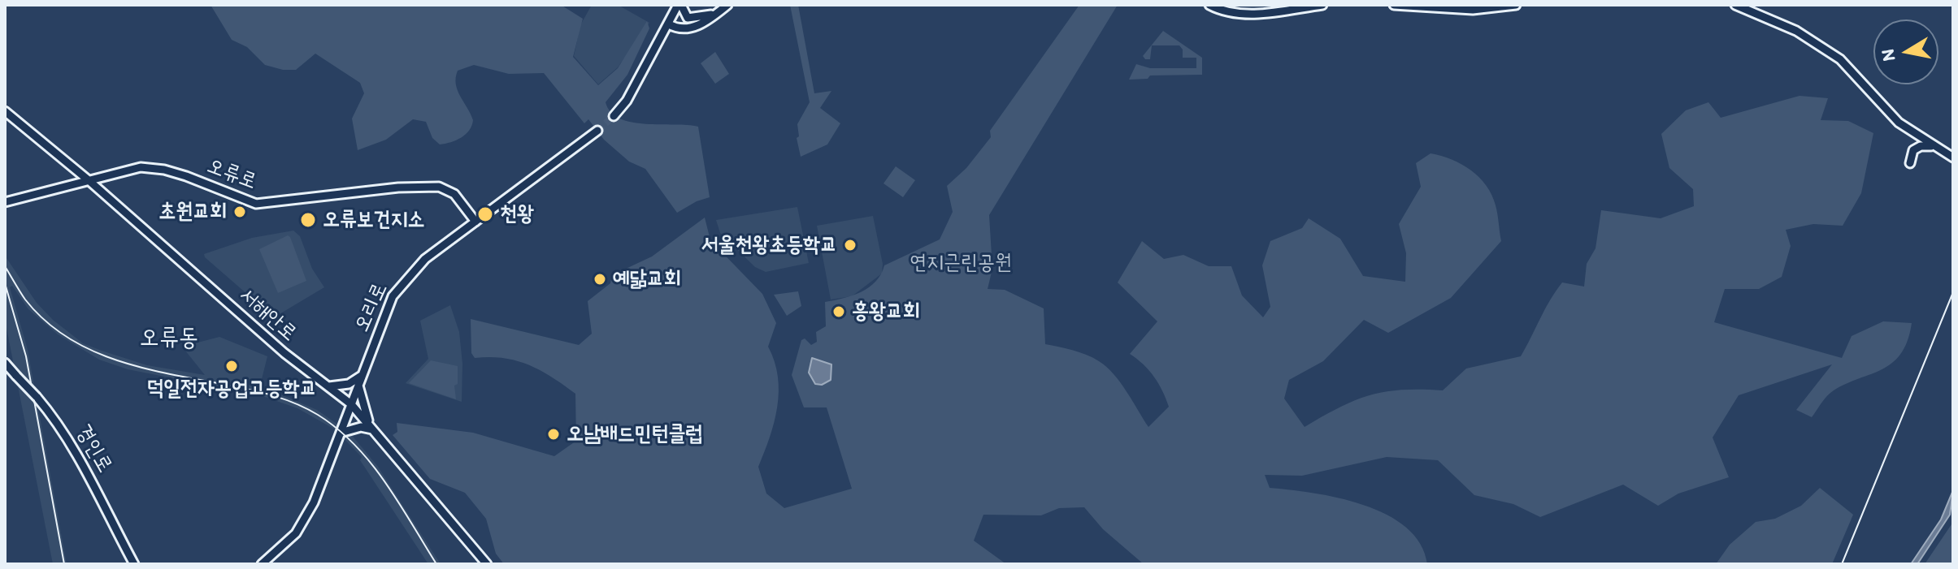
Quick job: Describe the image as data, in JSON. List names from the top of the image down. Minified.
{"streets":{"main road":["오류로","오리로","서해안로","경인로"]},"crossings":[["오류로","오리로"],["오류로","서해안로"],["오리로","서해안로"]],"districts":["오류동"],"parks":["연지근린공원"],"places":["초원교회","천왕","오류보건지소","서울천왕초등학교","예닮교회","흥왕교회","덕일전자공업고등학교","오남배드민턴클럽"],"north":"left"}
